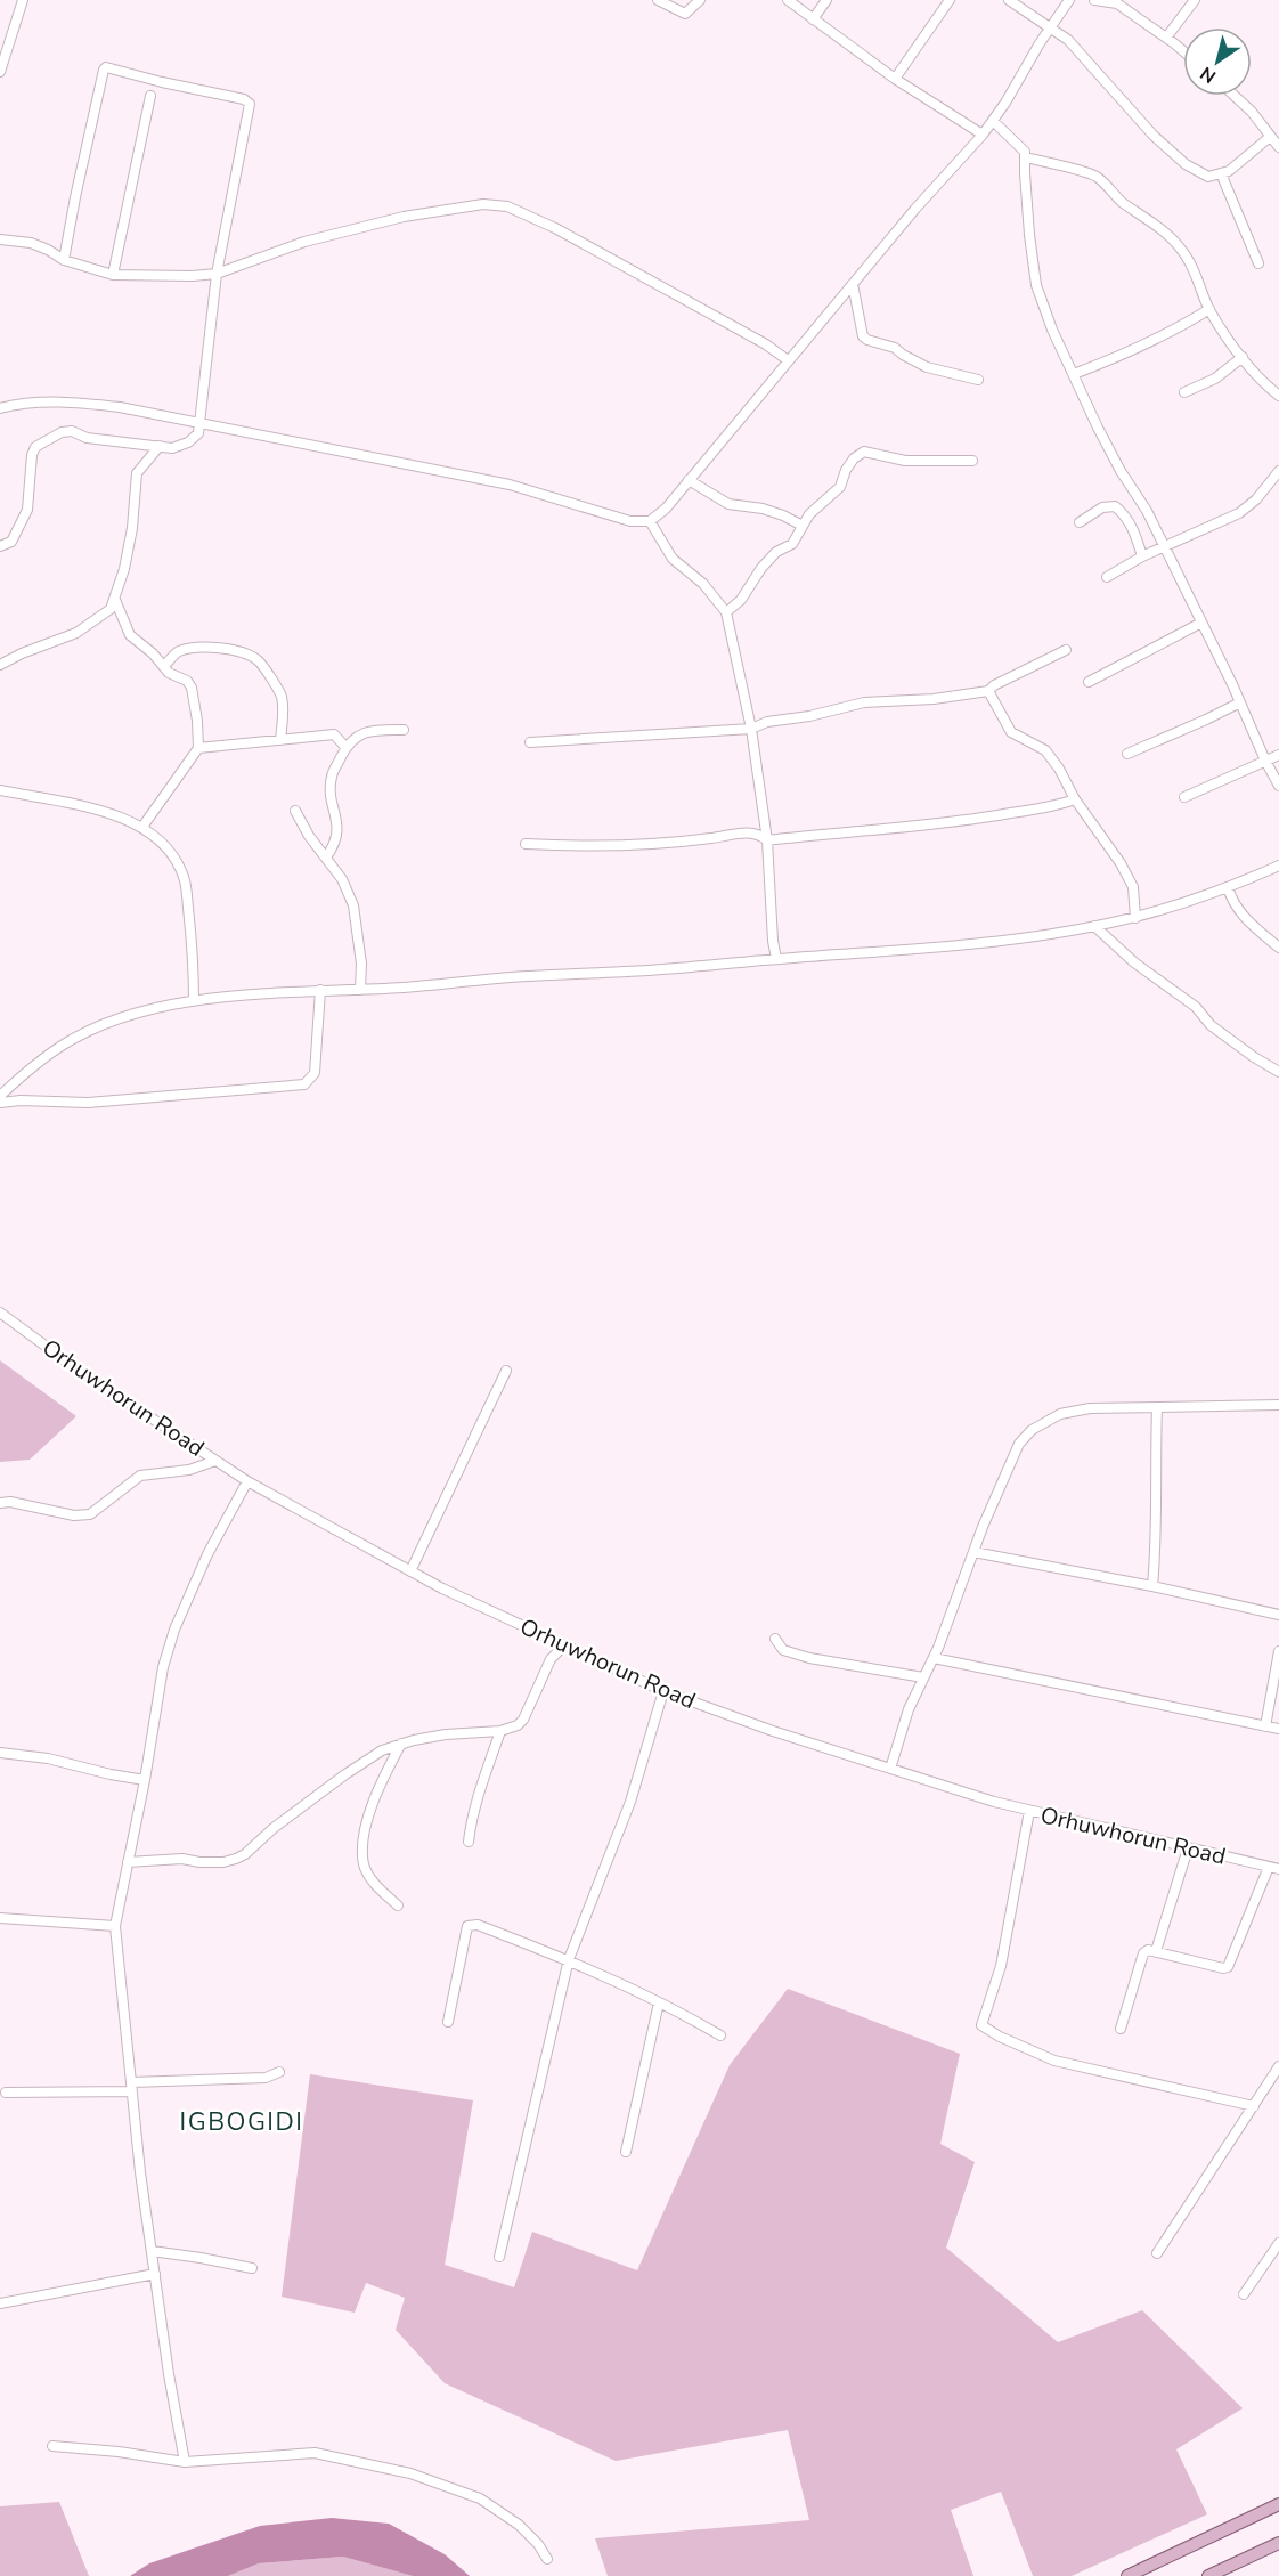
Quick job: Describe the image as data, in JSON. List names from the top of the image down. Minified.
{"streets":{"street":["Orhuwhorun Road"]},"districts":["IGBOGIDI"],"north":"bottom left"}
